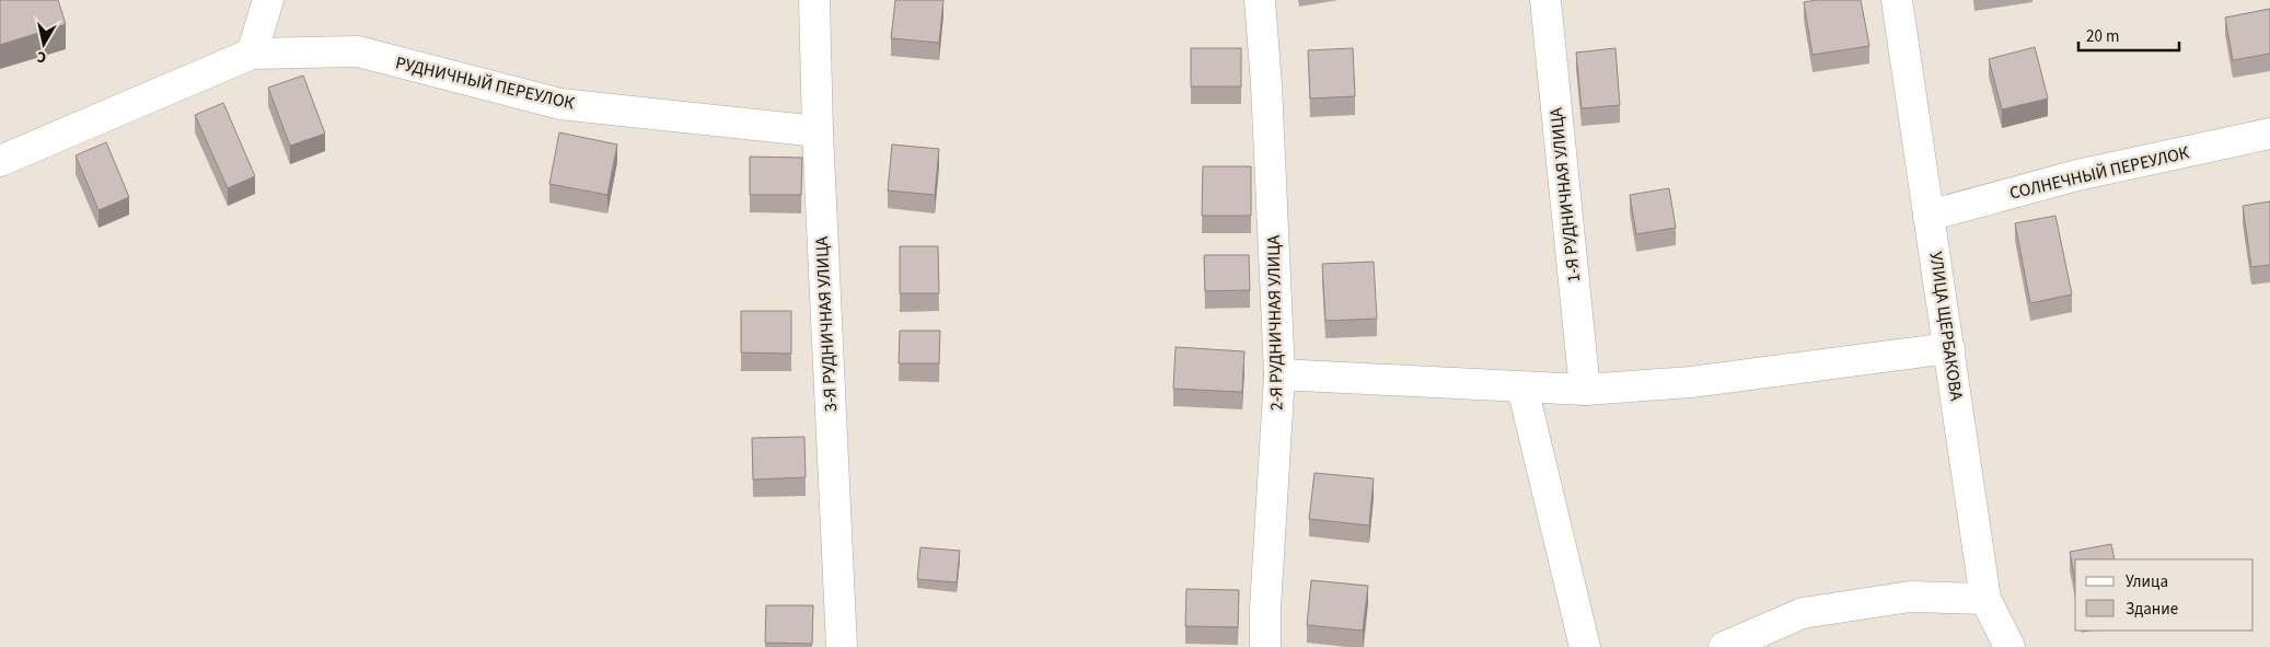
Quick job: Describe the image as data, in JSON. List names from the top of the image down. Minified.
{"streets":{"street":["РУДНИЧНЫЙ ПЕРЕУЛОК","СОЛНЕЧНЫЙ ПЕРЕУЛОК","1-Я РУДНИЧНАЯ УЛИЦА","2-Я РУДНИЧНАЯ УЛИЦА","3-Я РУДНИЧНАЯ УЛИЦА","УЛИЦА ЩЕРБАКОВА"]},"crossings":[["РУДНИЧНЫЙ ПЕРЕУЛОК","3-Я РУДНИЧНАЯ УЛИЦА"],["СОЛНЕЧНЫЙ ПЕРЕУЛОК","УЛИЦА ЩЕРБАКОВА"]],"legend":["Улица","Здание"],"scale_bar":"20 m","north":"bottom"}
